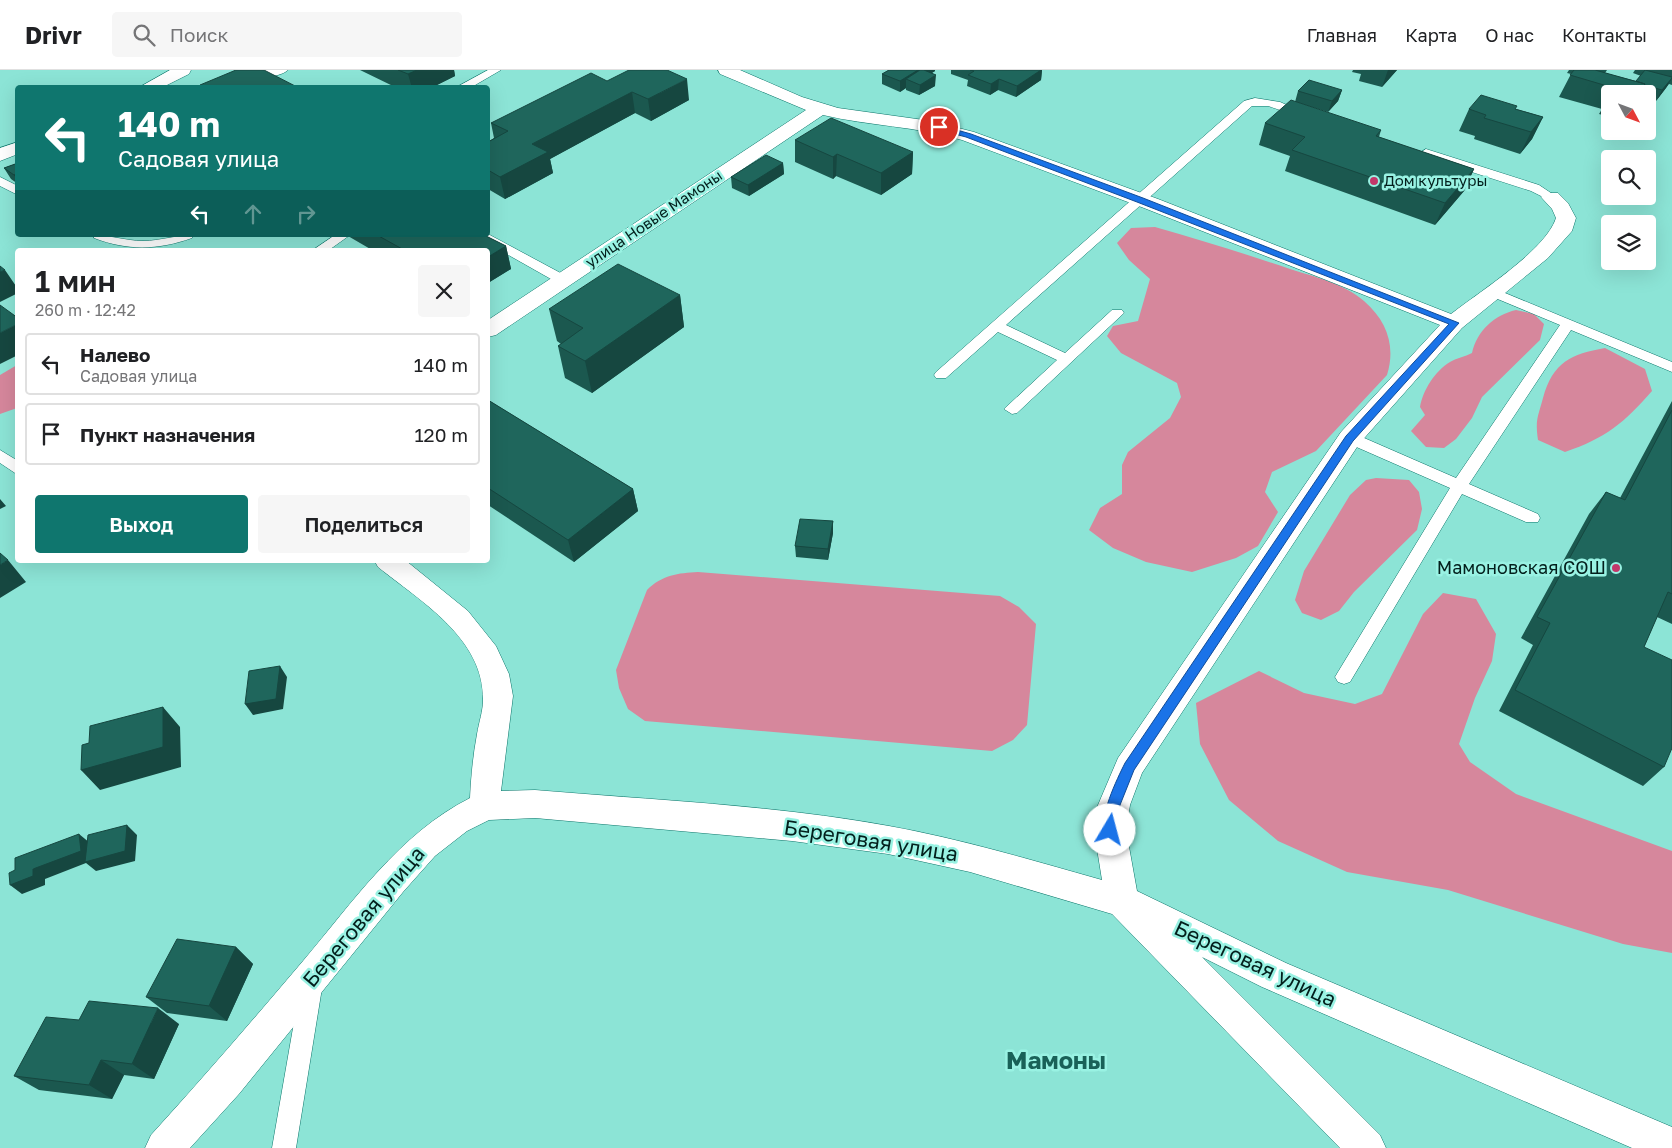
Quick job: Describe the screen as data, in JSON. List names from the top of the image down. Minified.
{"streets":{"street":["улица Новые Мамоны","Береговая улица"]},"districts":["Мамоны"],"places":["Дом культуры","Мамоновская СОШ"],"north":"bottom right","page":{"header":"Drivr","search":"Поиск","nav":["Главная","Карта","О нас","Контакты"],"turn":["140 m","Садовая улица"],"heading":["1 мин","260 m · 12:42"],"list":[{"name":"Налево","note":"Садовая улица","value":"140 m"},{"name":"Пункт назначения","value":"120 m"}],"buttons":["Выход","Поделиться"]}}
